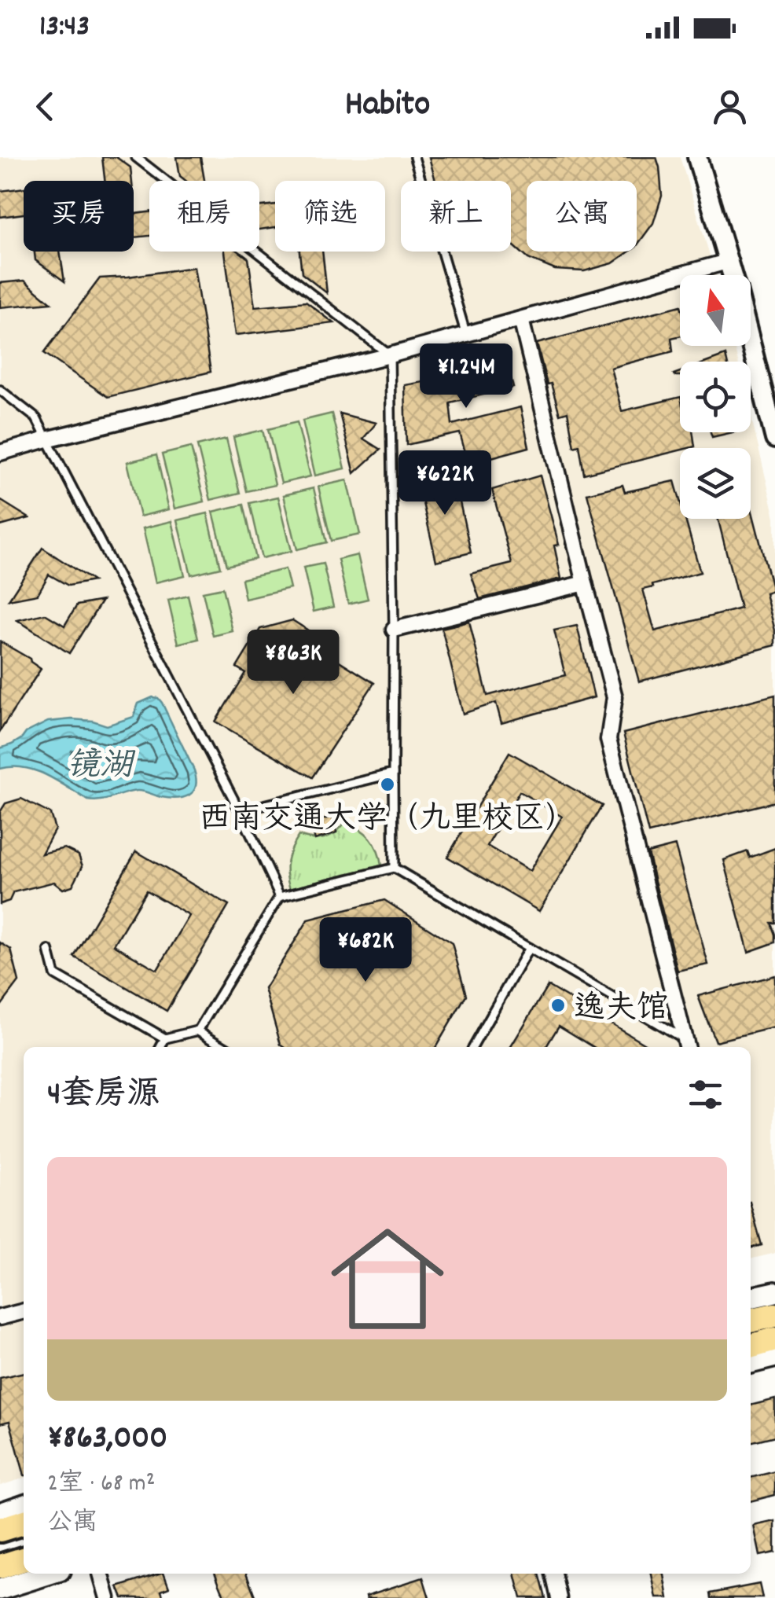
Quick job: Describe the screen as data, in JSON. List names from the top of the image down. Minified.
{"water":["镜湖"],"places":["西南交通大学（九里校区）","逸夫馆"],"north":"top","page":{"status":"13:43","header":"Habito","chip":["买房","租房","筛选","新上","公寓"],"price":["¥1.24M","¥622K","¥863K","¥682K"],"heading":"4套房源","list":[{"name":"¥863,000","note":"2室 · 68 m² · 公寓"}]}}
